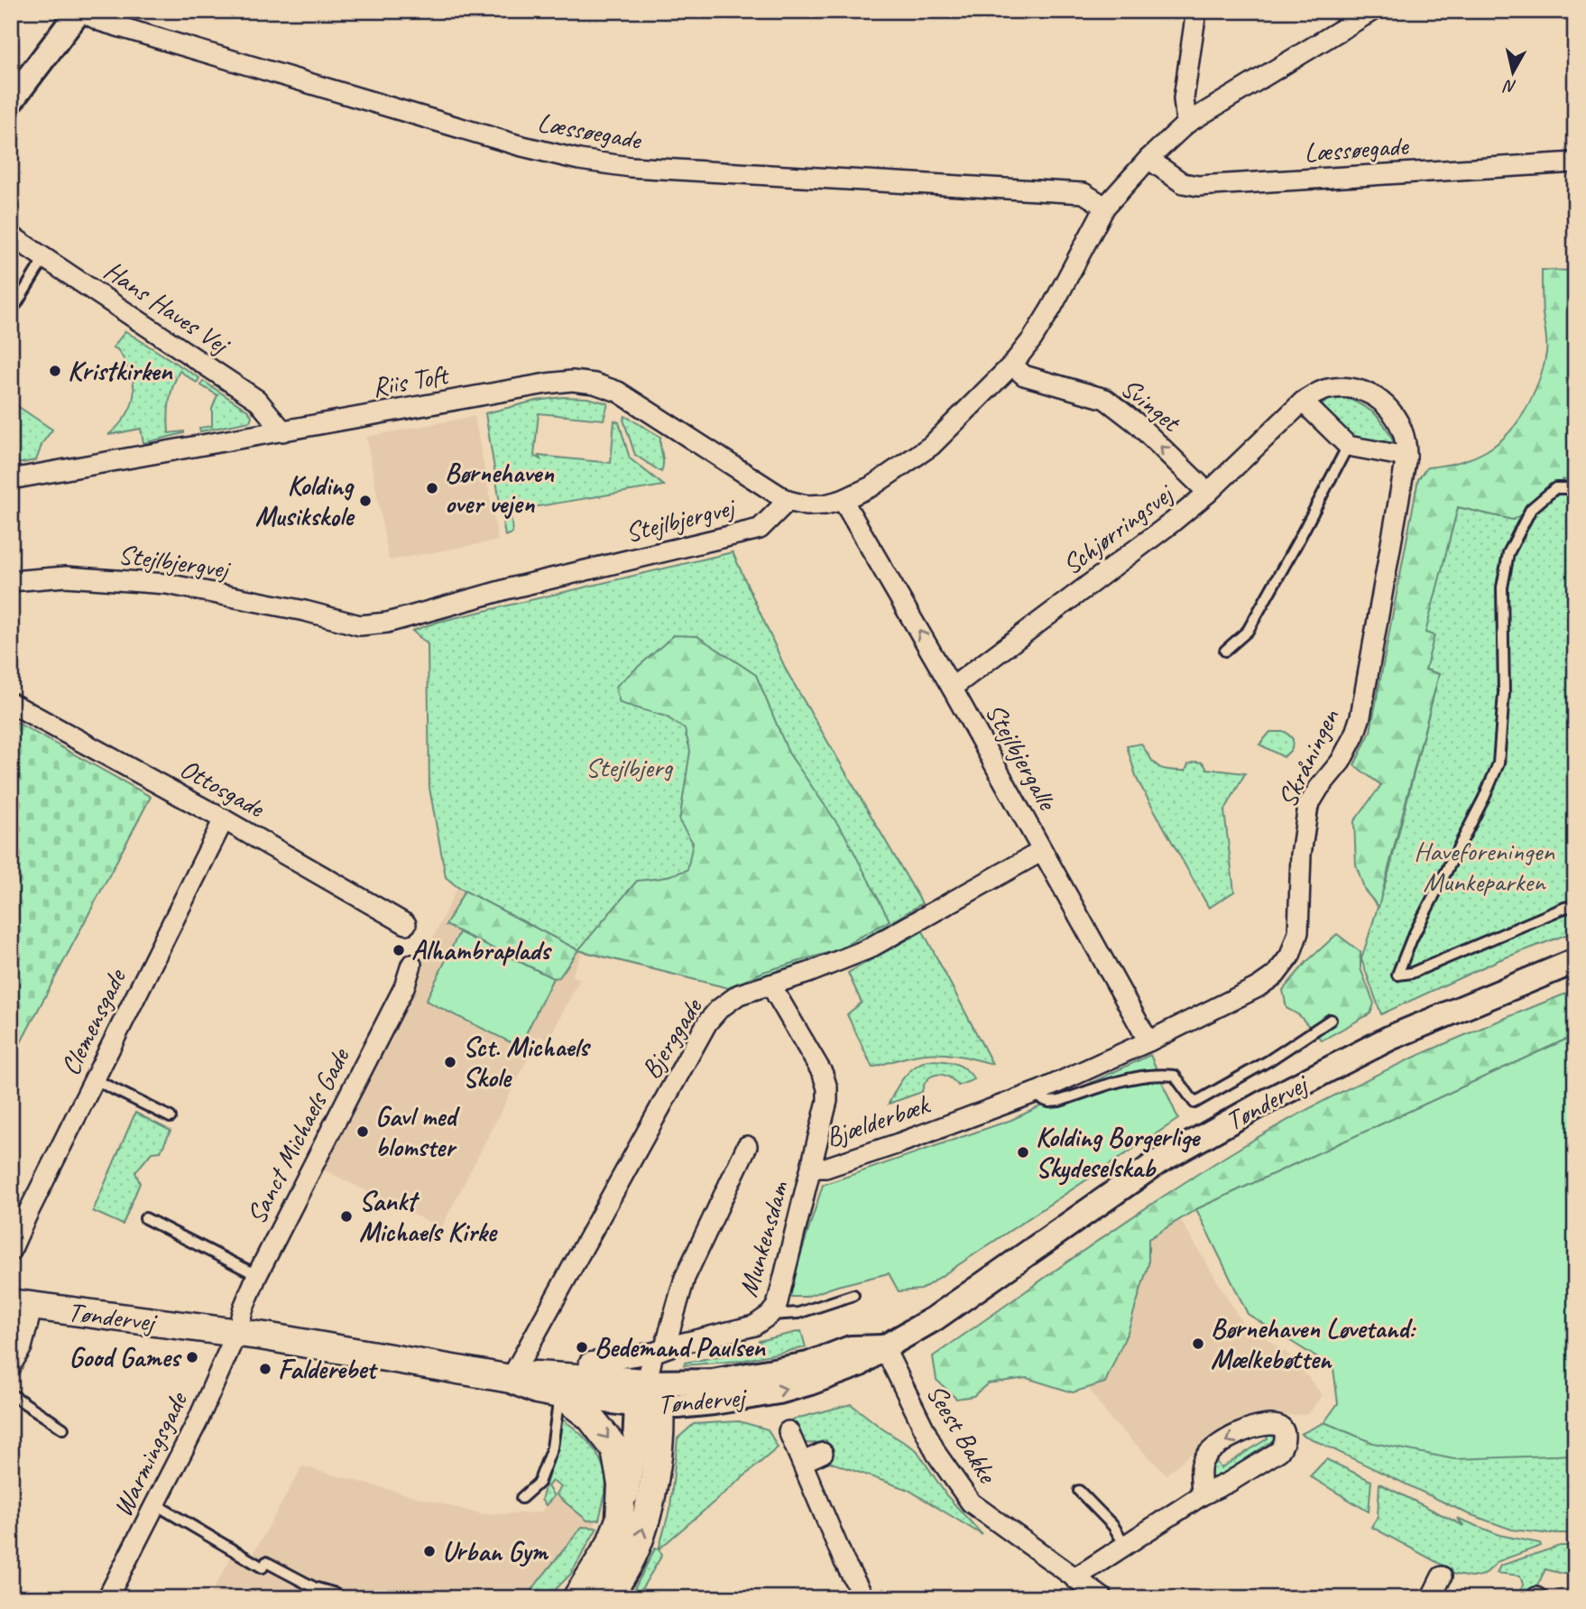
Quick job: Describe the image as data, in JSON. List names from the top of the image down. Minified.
{"streets":{"main road":["Tøndervej"],"street":["Læssøegade","Hans Haves Vej","Riis Toft","Svinget","Stejlbjergvej","Schjørringsvej","Stejlbjergalle","Skråningen","Ottosgade","Clemensgade","Bjerggade","Bjælderbæk","Sanct Michaels Gade","Munkensdam","Seest Bakke","Warmingsgade"]},"crossings":[["Hans Haves Vej","Riis Toft"],["Riis Toft","Stejlbjergvej"],["Svinget","Schjørringsvej"],["Schjørringsvej","Stejlbjergalle"],["Schjørringsvej","Skråningen"],["Stejlbjergalle","Skråningen"],["Stejlbjergalle","Bjerggade"],["Stejlbjergalle","Bjælderbæk"],["Skråningen","Bjælderbæk"],["Ottosgade","Clemensgade"],["Bjerggade","Tøndervej"],["Bjerggade","Bjælderbæk"],["Tøndervej","Sanct Michaels Gade"],["Tøndervej","Seest Bakke"],["Tøndervej","Warmingsgade"],["Bjælderbæk","Munkensdam"],["Sanct Michaels Gade","Warmingsgade"]],"one_way":["Svinget"],"parks":["Stejlbjerg","Haveforeningen Munkeparken"],"places":["Kristkirken","Børnehaven over vejen","Kolding Musikskole","Alhambraplads","Sct. Michaels Skole","Gavl med blomster","Kolding Borgerlige Skydeselskab","Sankt Michaels Kirke","Børnehaven Løvetand: Mælkebøtten","Bedemand Paulsen","Good Games","Falderebet","Urban Gym"],"north":"bottom"}
